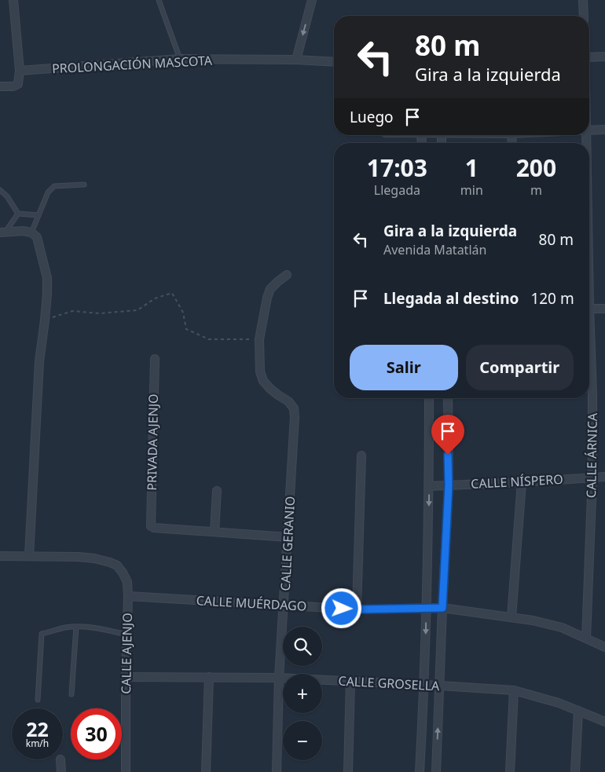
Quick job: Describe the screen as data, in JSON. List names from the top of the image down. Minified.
{"streets":{"street":["PROLONGACIÓN MASCOTA","PRIVADA AJENJO","CALLE ÁRNICA","CALLE NÍSPERO","CALLE GERANIO","CALLE MUÉRDAGO","CALLE AJENJO","CALLE GROSELLA"]},"crossings":[["CALLE ÁRNICA","CALLE NÍSPERO"],["CALLE ÁRNICA","CALLE MUÉRDAGO"],["CALLE GERANIO","CALLE MUÉRDAGO"],["CALLE GERANIO","CALLE GROSELLA"],["CALLE MUÉRDAGO","CALLE AJENJO"],["CALLE AJENJO","CALLE GROSELLA"]],"page":{"turn":["80 m","Gira a la izquierda"],"then":"Luego","eta":["17:03","Llegada","1","min","200","m"],"list":[{"name":"Gira a la izquierda","note":"Avenida Matatlán","value":"80 m"},{"name":"Llegada al destino","value":"120 m"}],"buttons":["Salir","Compartir"],"map_buttons":["+","−"],"speed":"22 km/h","limit":"30"}}
